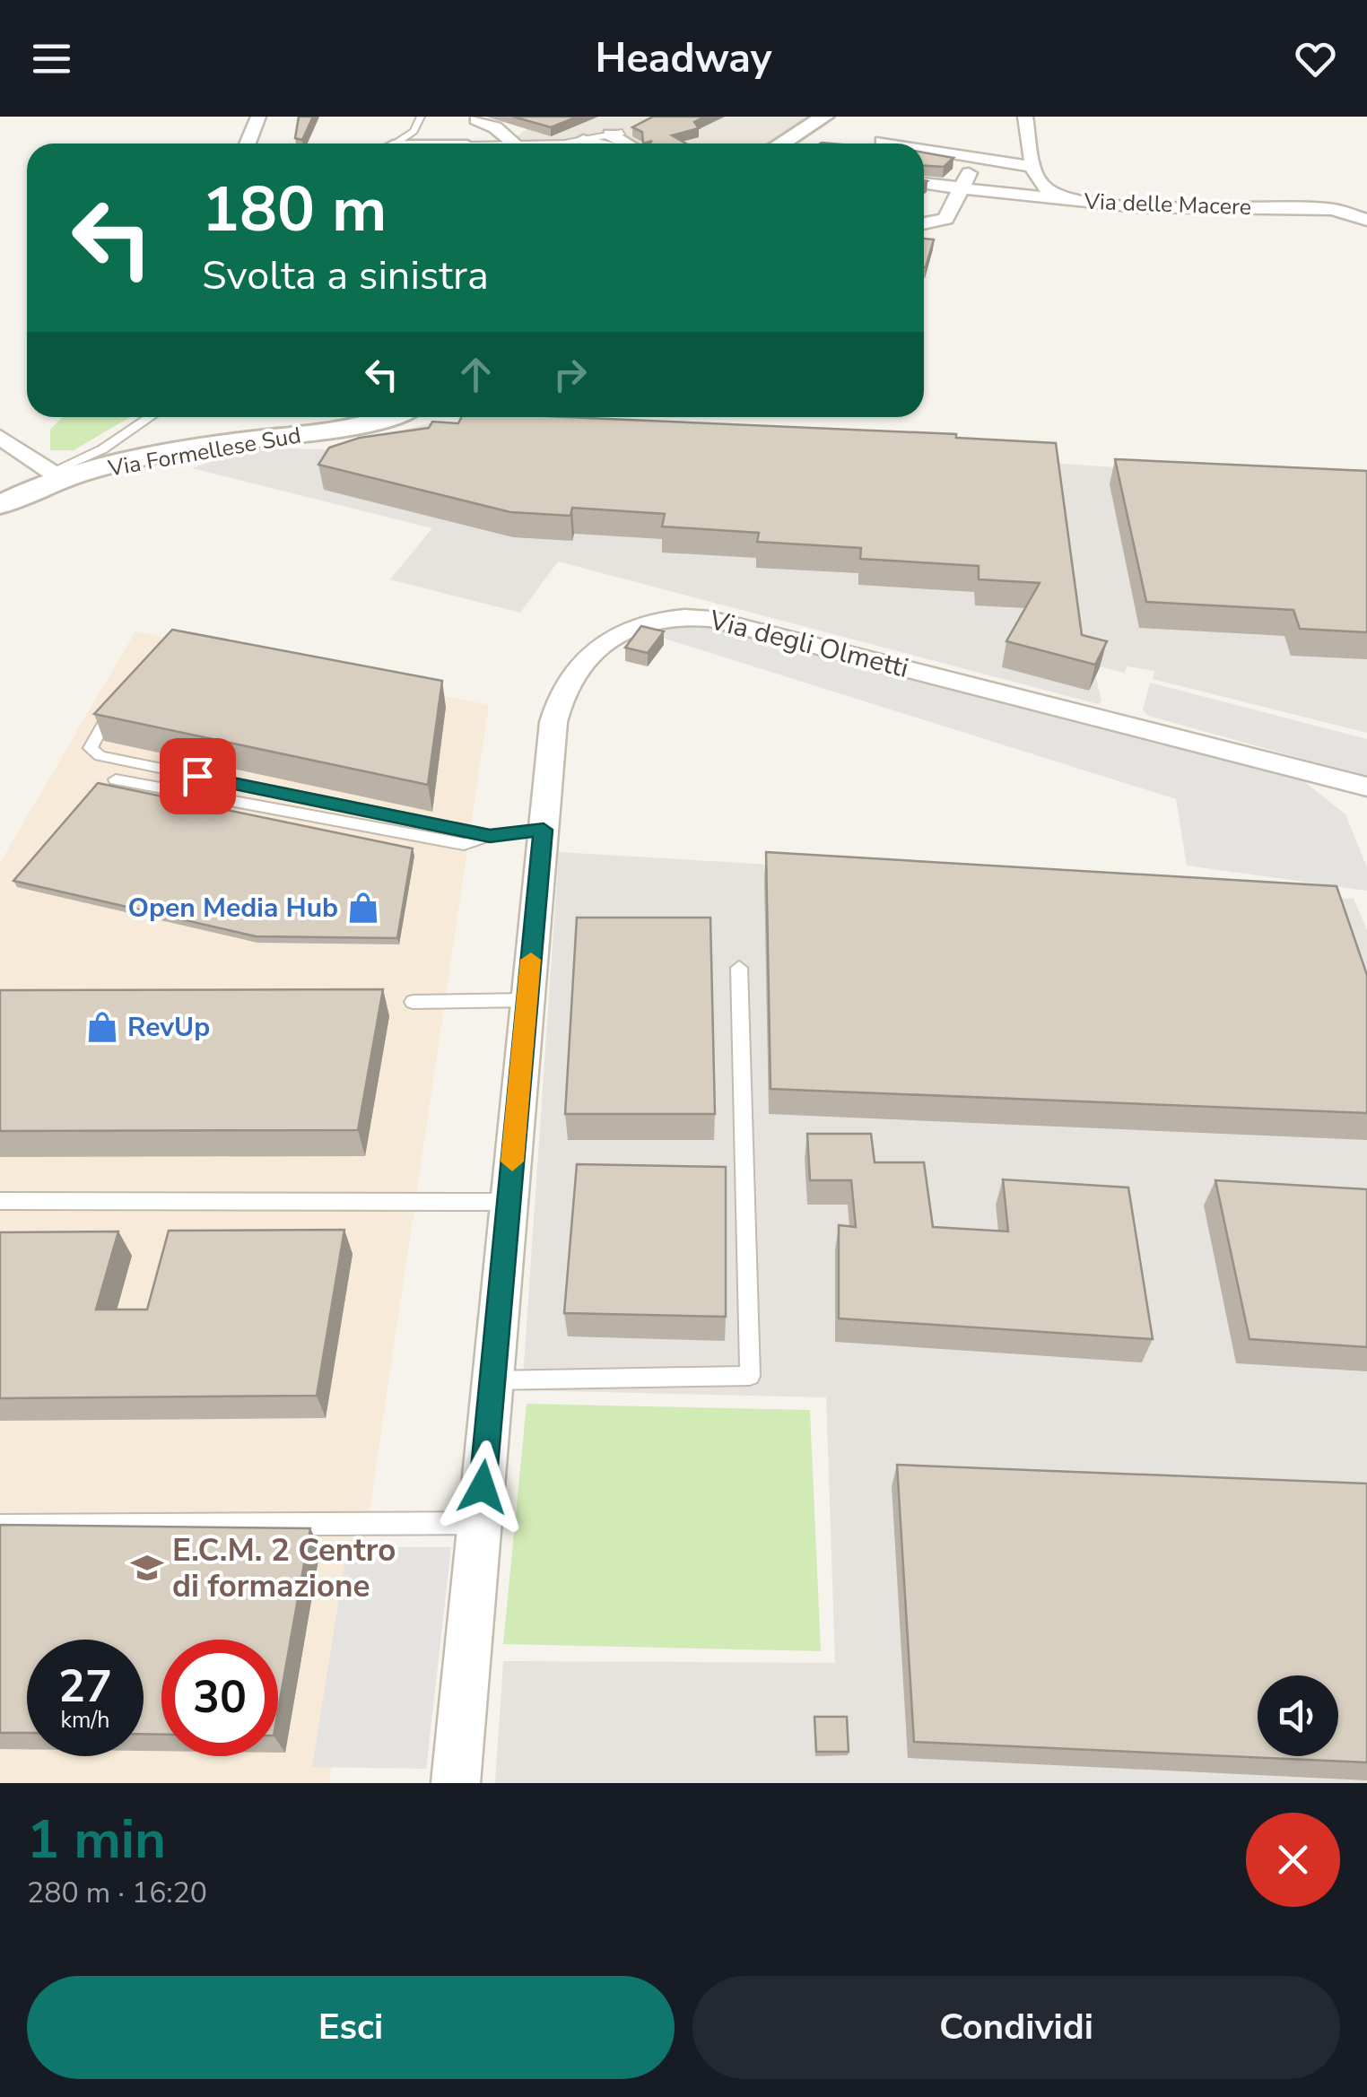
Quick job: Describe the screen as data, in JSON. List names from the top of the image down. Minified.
{"streets":{"street":["Via delle Macere","Via Formellese Sud","Via degli Olmetti"]},"places":{"shop":["Open Media Hub","RevUp"],"school or university":["E.C.M. 2 Centro di formazione"]},"page":{"header":"Headway","turn":["180 m","Svolta a sinistra"],"speed":"27 km/h","limit":"30","heading":["1 min","280 m · 16:20"],"buttons":["Esci","Condividi"]}}
